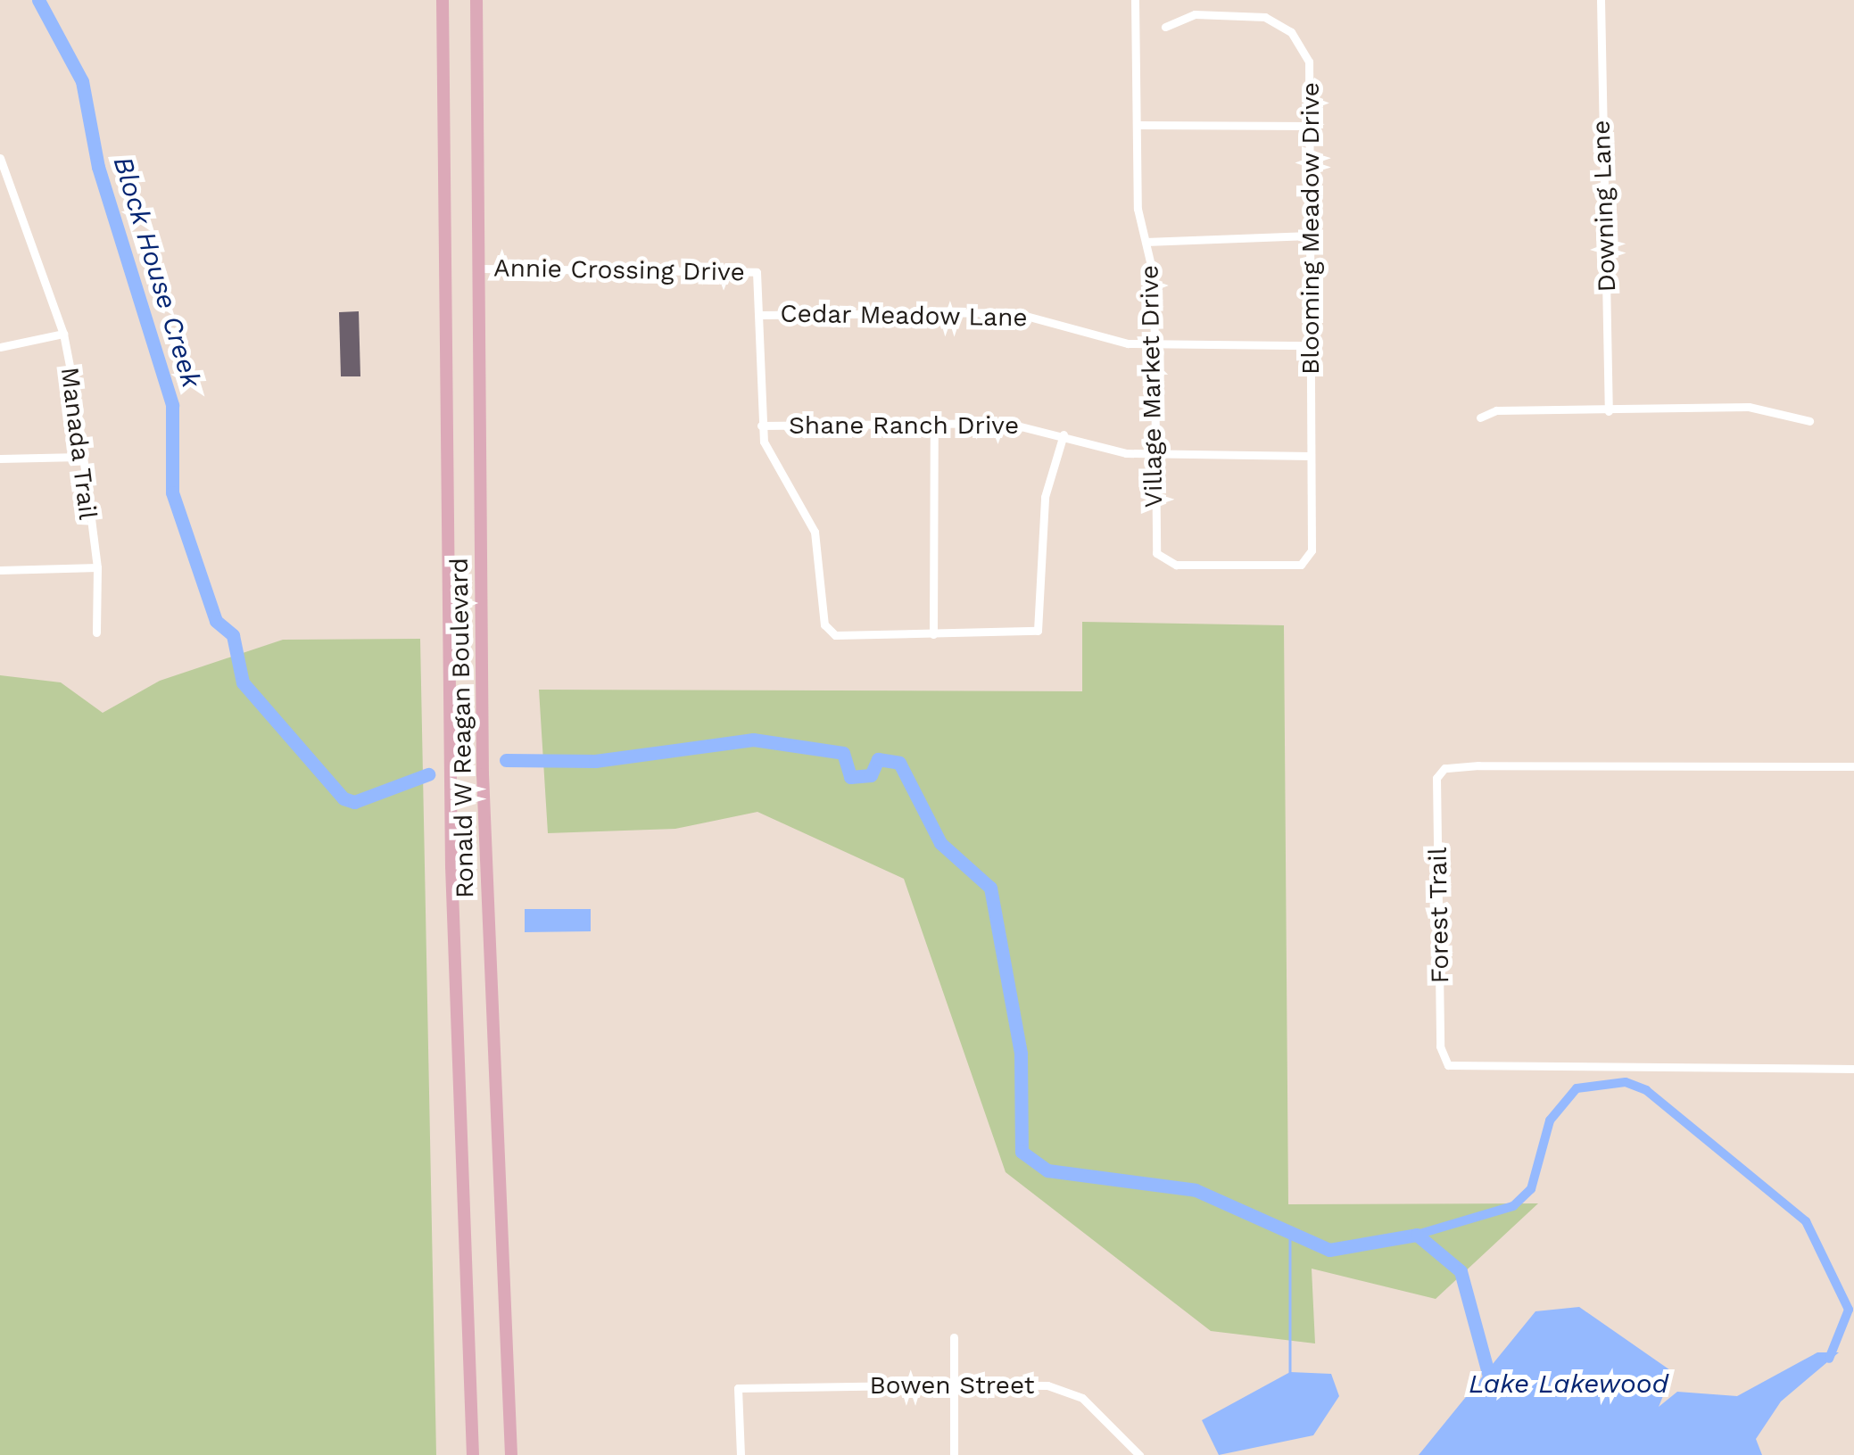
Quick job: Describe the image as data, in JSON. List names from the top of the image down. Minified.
{"streets":{"main road":["Ronald W Reagan Boulevard"],"street":["Downing Lane","Blooming Meadow Drive","Annie Crossing Drive","Cedar Meadow Lane","Village Market Drive","Shane Ranch Drive","Manada Trail","Forest Trail","Bowen Street"]},"crossings":[["Blooming Meadow Drive","Cedar Meadow Lane"],["Blooming Meadow Drive","Village Market Drive"],["Blooming Meadow Drive","Shane Ranch Drive"],["Annie Crossing Drive","Cedar Meadow Lane"],["Annie Crossing Drive","Shane Ranch Drive"],["Annie Crossing Drive","Ronald W Reagan Boulevard"],["Cedar Meadow Lane","Village Market Drive"],["Village Market Drive","Shane Ranch Drive"]],"water":["Block House Creek","Lake Lakewood"]}
